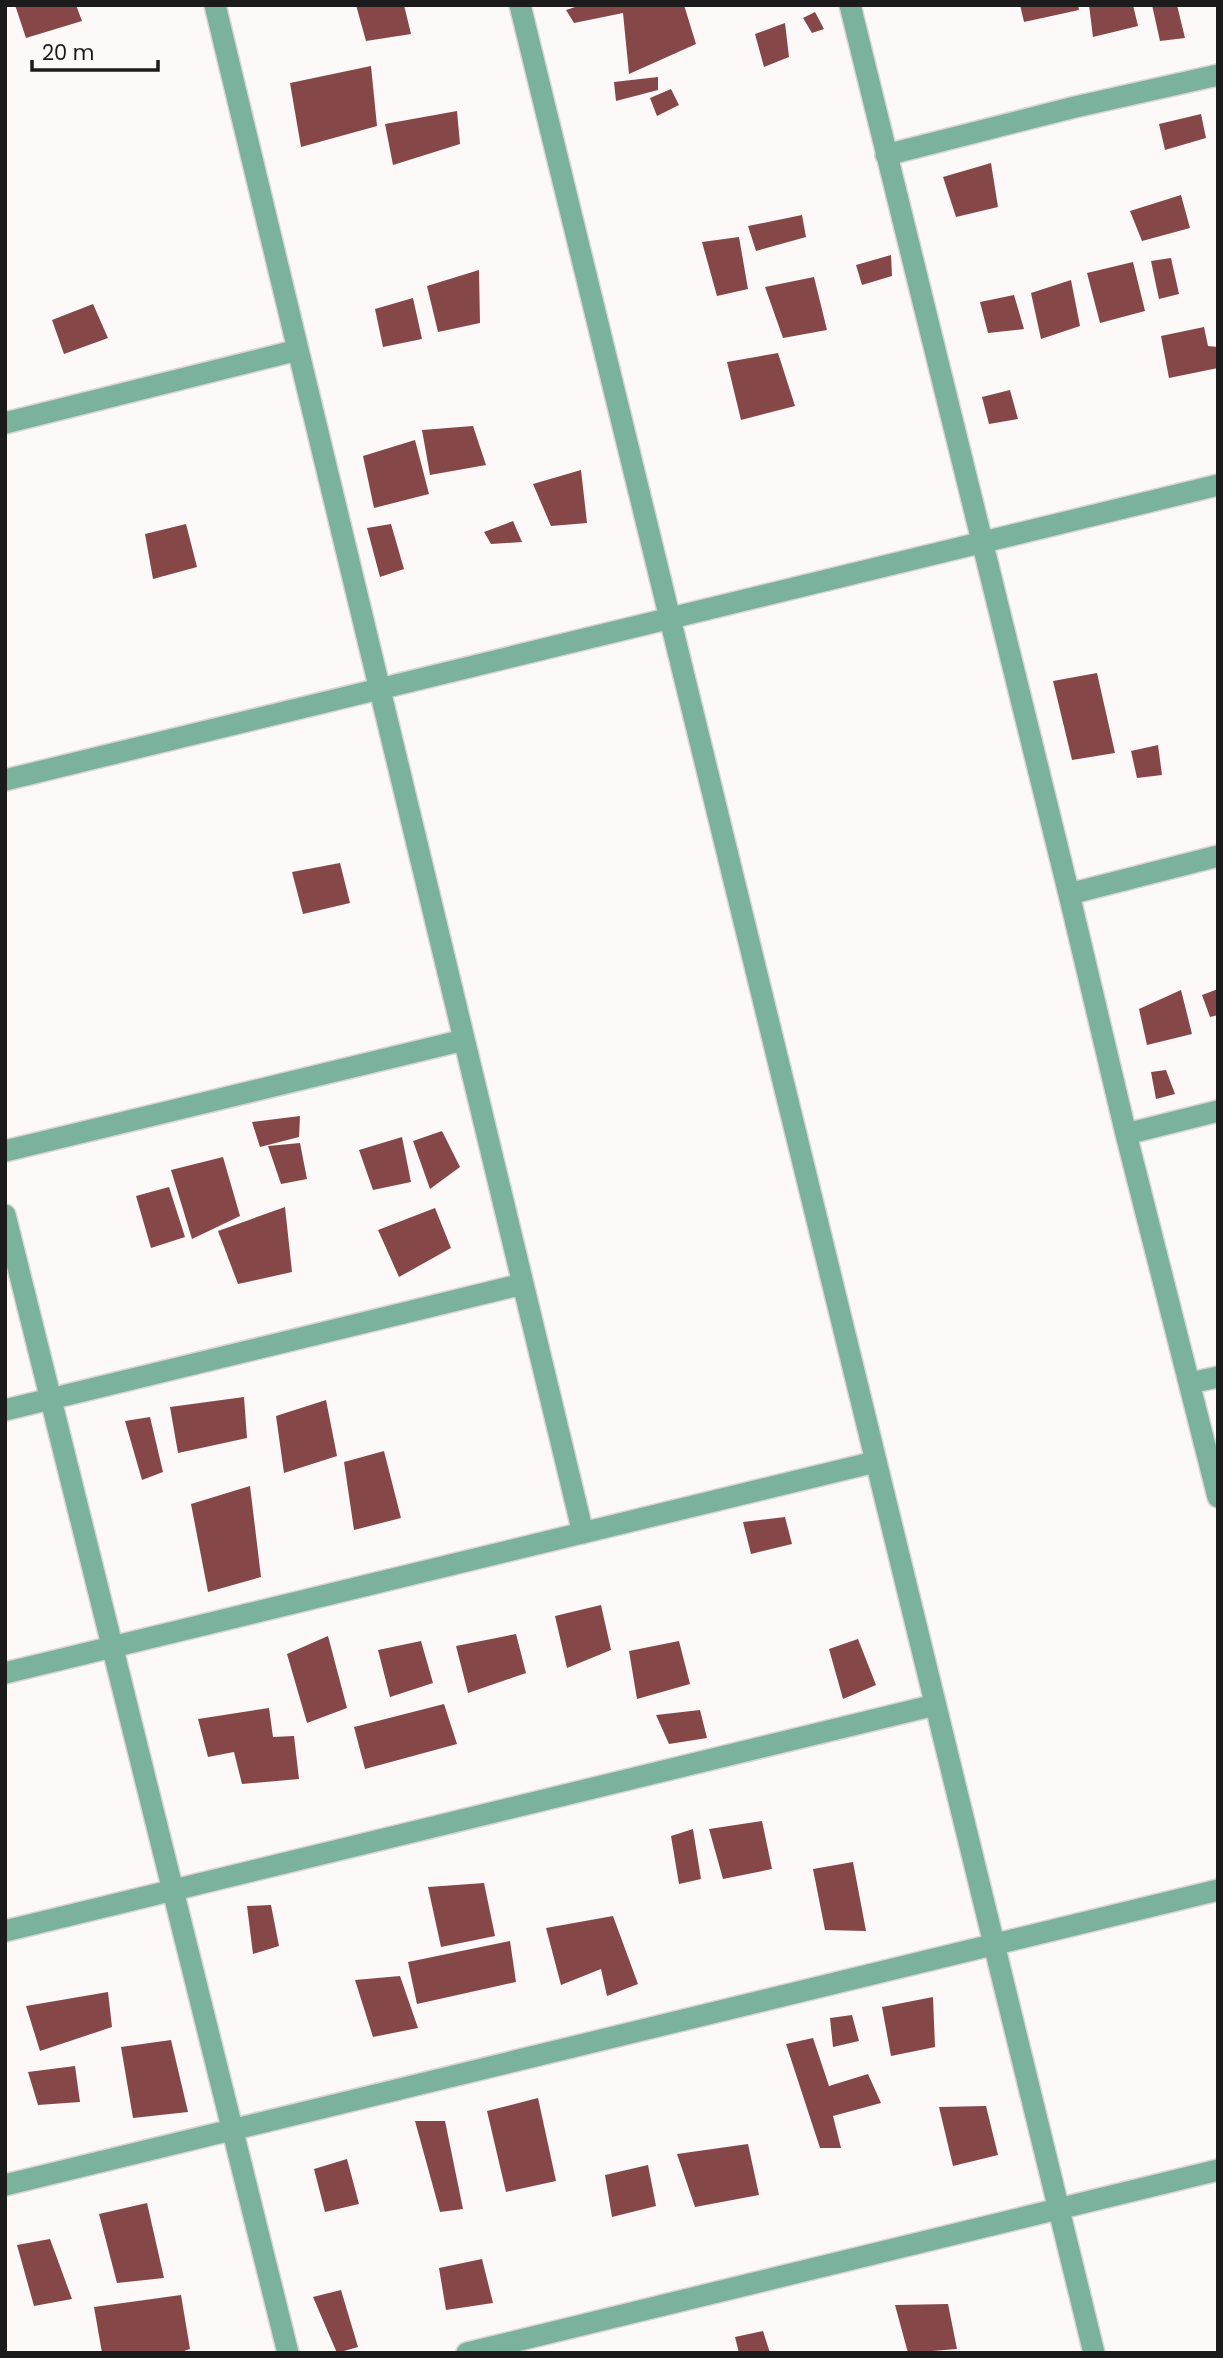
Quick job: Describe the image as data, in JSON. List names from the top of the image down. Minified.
{"scale_bar":"20 m"}
